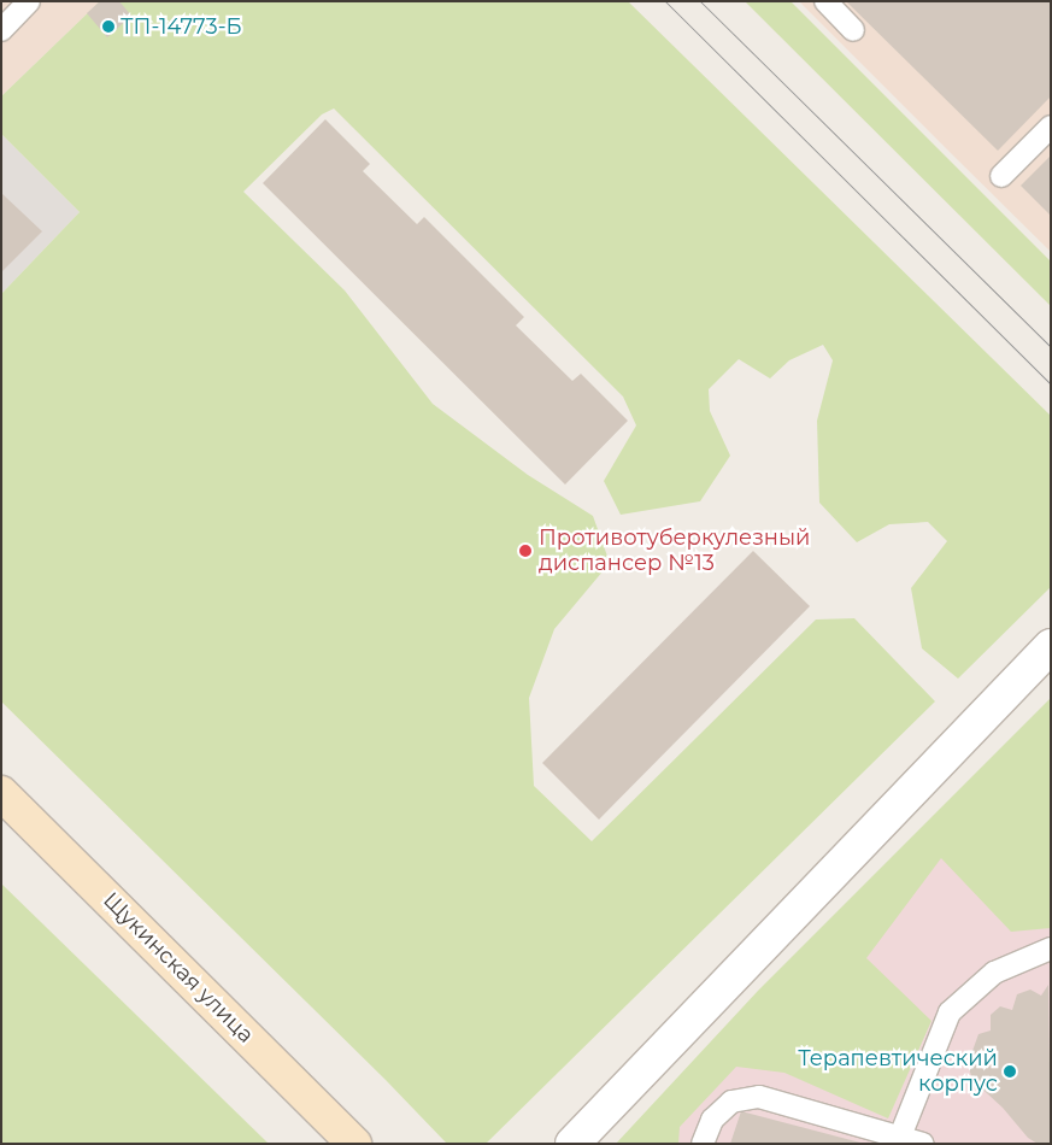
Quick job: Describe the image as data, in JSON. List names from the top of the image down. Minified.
{"streets":{"main road":["Щукинская улица"]},"places":["ТП-14773-Б","Противотуберкулезный диспансер №13","Терапевтический корпус"]}
